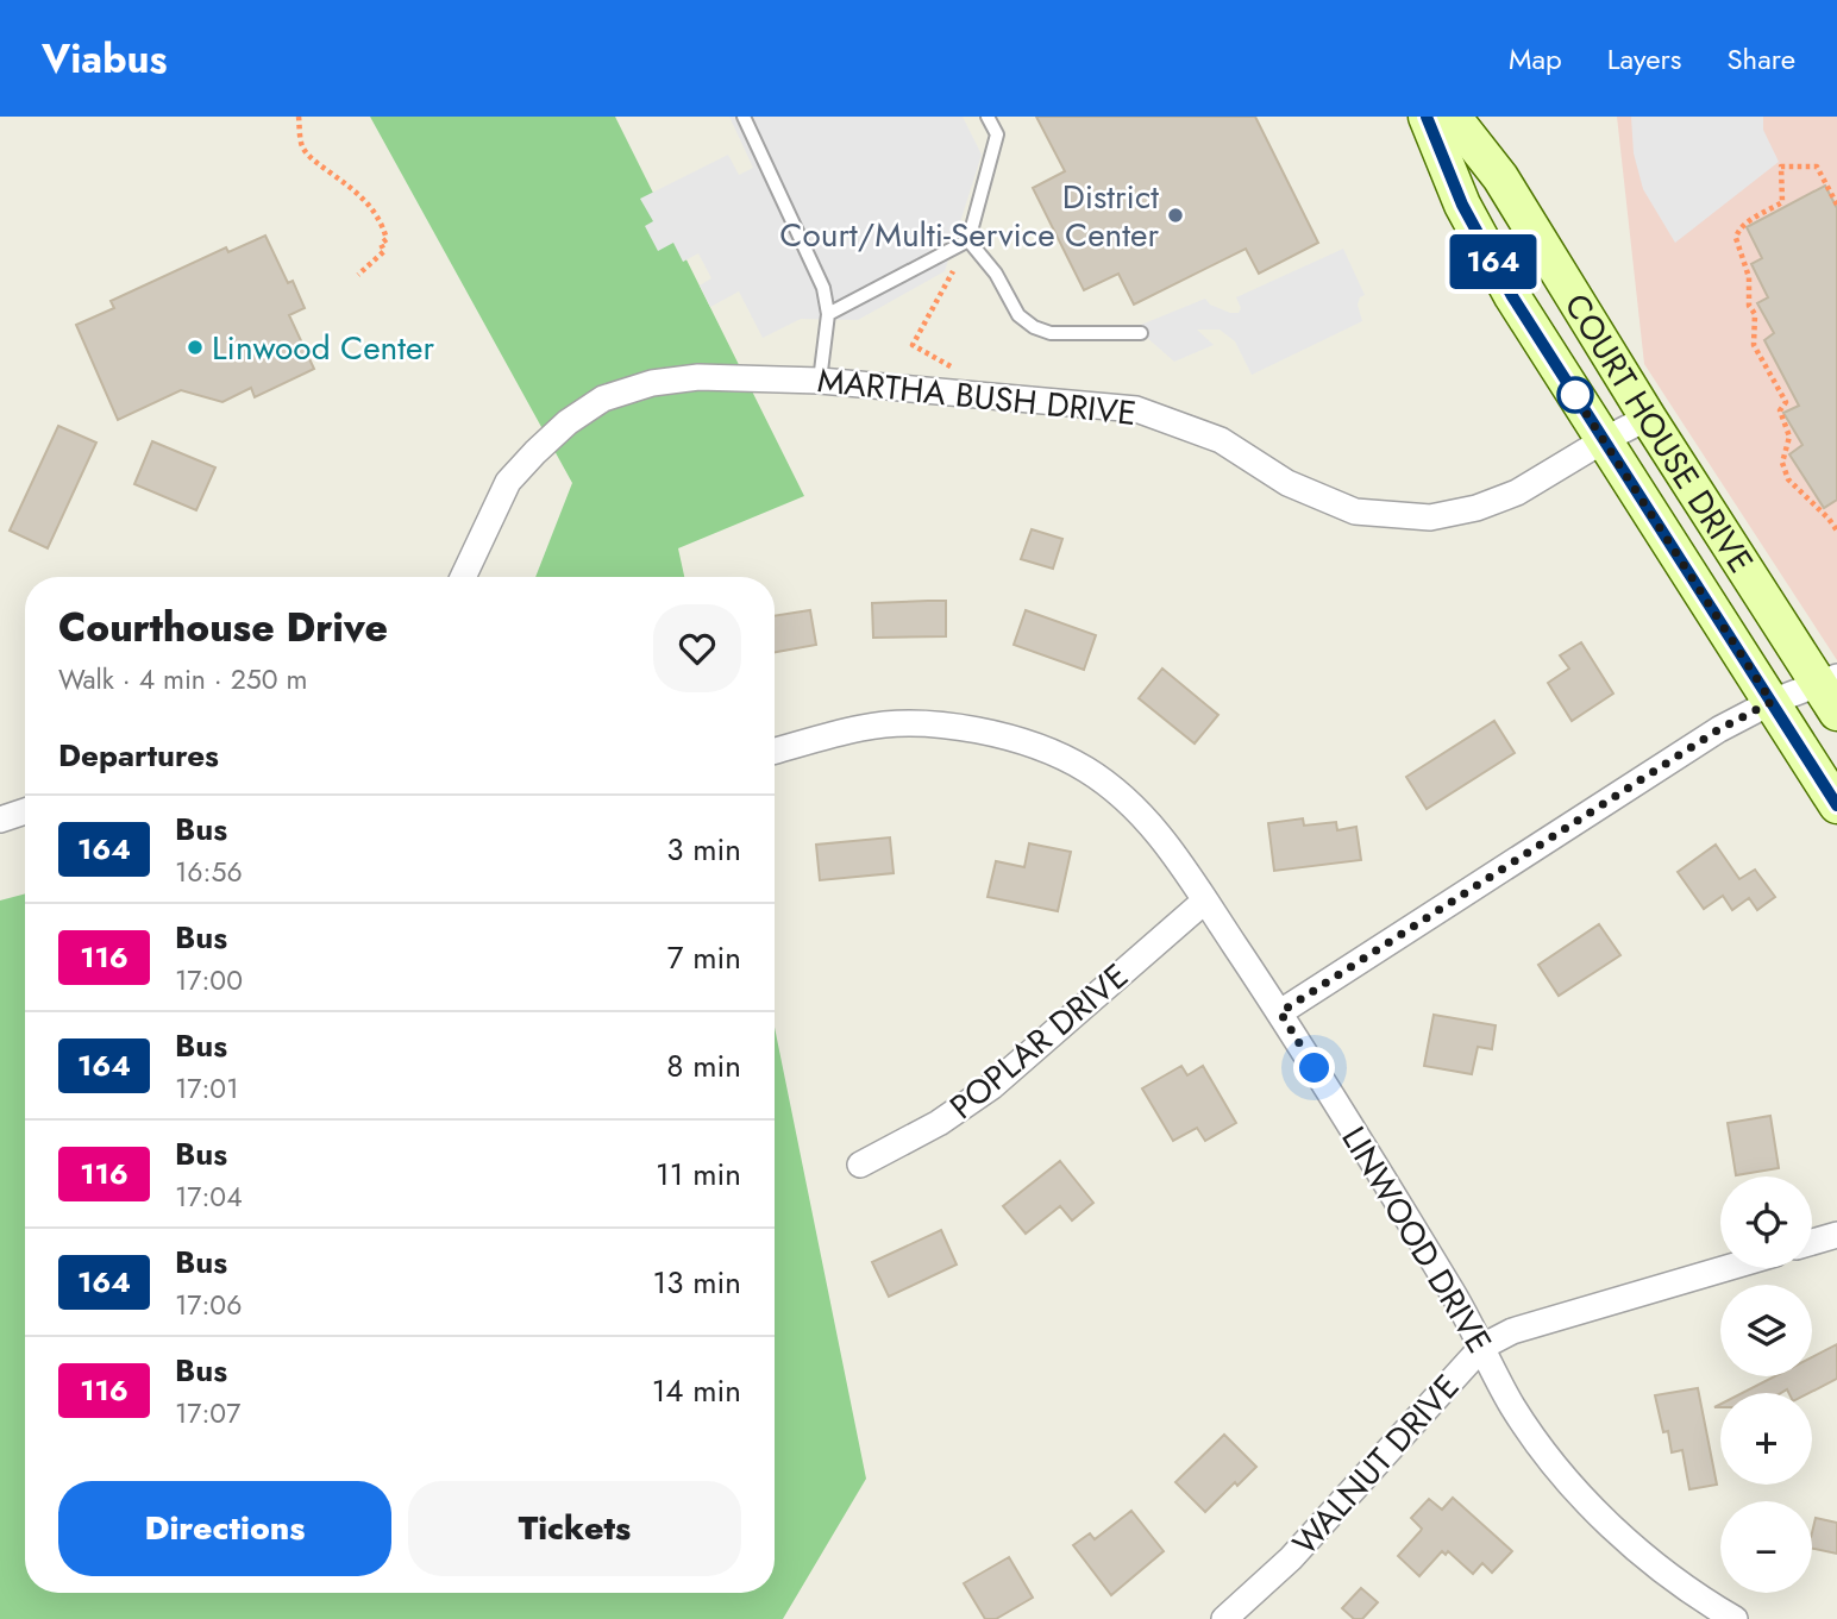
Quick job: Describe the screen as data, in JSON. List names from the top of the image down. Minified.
{"streets":{"main road":["COURT HOUSE DRIVE"],"street":["MARTHA BUSH DRIVE","POPLAR DRIVE","LINWOOD DRIVE","WALNUT DRIVE"]},"crossings":[["MARTHA BUSH DRIVE","COURT HOUSE DRIVE"],["POPLAR DRIVE","LINWOOD DRIVE"],["LINWOOD DRIVE","WALNUT DRIVE"]],"places":["District Court/Multi-Service Center","Linwood Center"],"lines":["bus line 164"],"page":{"header":"Viabus","nav":["Map","Layers","Share"],"on_map":"164","heading":[["Courthouse Drive","Walk · 4 min · 250 m"],"Departures"],"list":[{"mark":"164","name":"Bus","note":"16:56","value":"3 min"},{"mark":"116","name":"Bus","note":"17:00","value":"7 min"},{"mark":"164","name":"Bus","note":"17:01","value":"8 min"},{"mark":"116","name":"Bus","note":"17:04","value":"11 min"},{"mark":"164","name":"Bus","note":"17:06","value":"13 min"},{"mark":"116","name":"Bus","note":"17:07","value":"14 min"}],"map_buttons":["+","−"],"buttons":["Directions","Tickets"]}}
